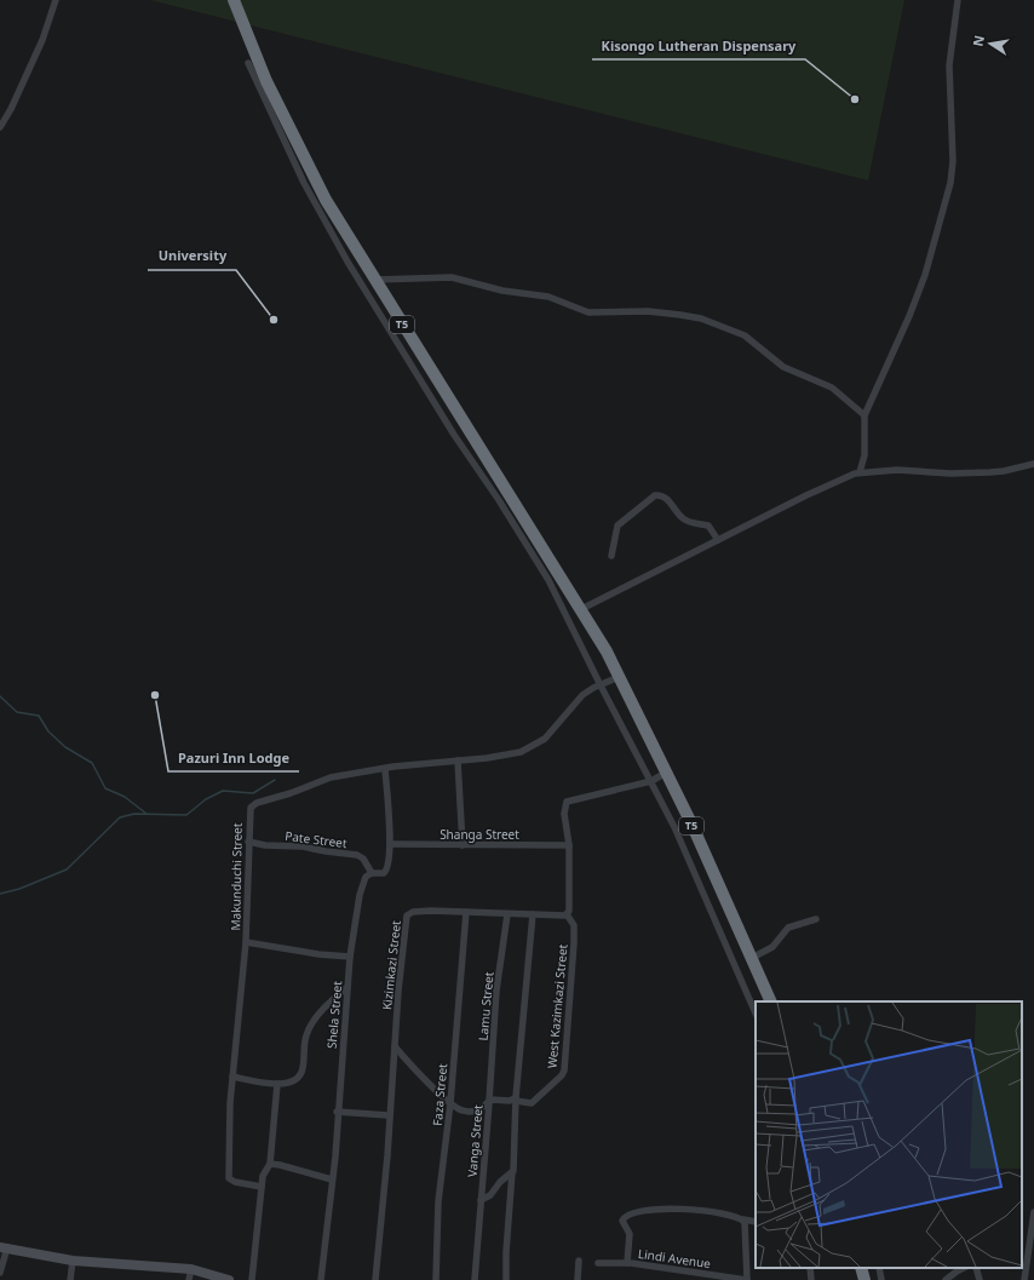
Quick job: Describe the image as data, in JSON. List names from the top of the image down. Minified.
{"streets":{"highway":["T5"],"street":["Shanga Street","Pate Street","Makunduchi Street","Kizimkazi Street","Lamu Street","West Kazimkazi Street","Shela Street","Faza Street","Vanga Street","Lindi Avenue"]},"crossings":[["T5","Makunduchi Street"],["Shanga Street","Shela Street"],["Pate Street","Makunduchi Street"],["Pate Street","Shela Street"],["Makunduchi Street","Shela Street"],["Kizimkazi Street","Lamu Street"],["Kizimkazi Street","West Kazimkazi Street"],["Kizimkazi Street","Faza Street"],["Lamu Street","Vanga Street"],["West Kazimkazi Street","Vanga Street"]],"places":["Kisongo Lutheran Dispensary","University","Pazuri Inn Lodge"],"north":"left"}
